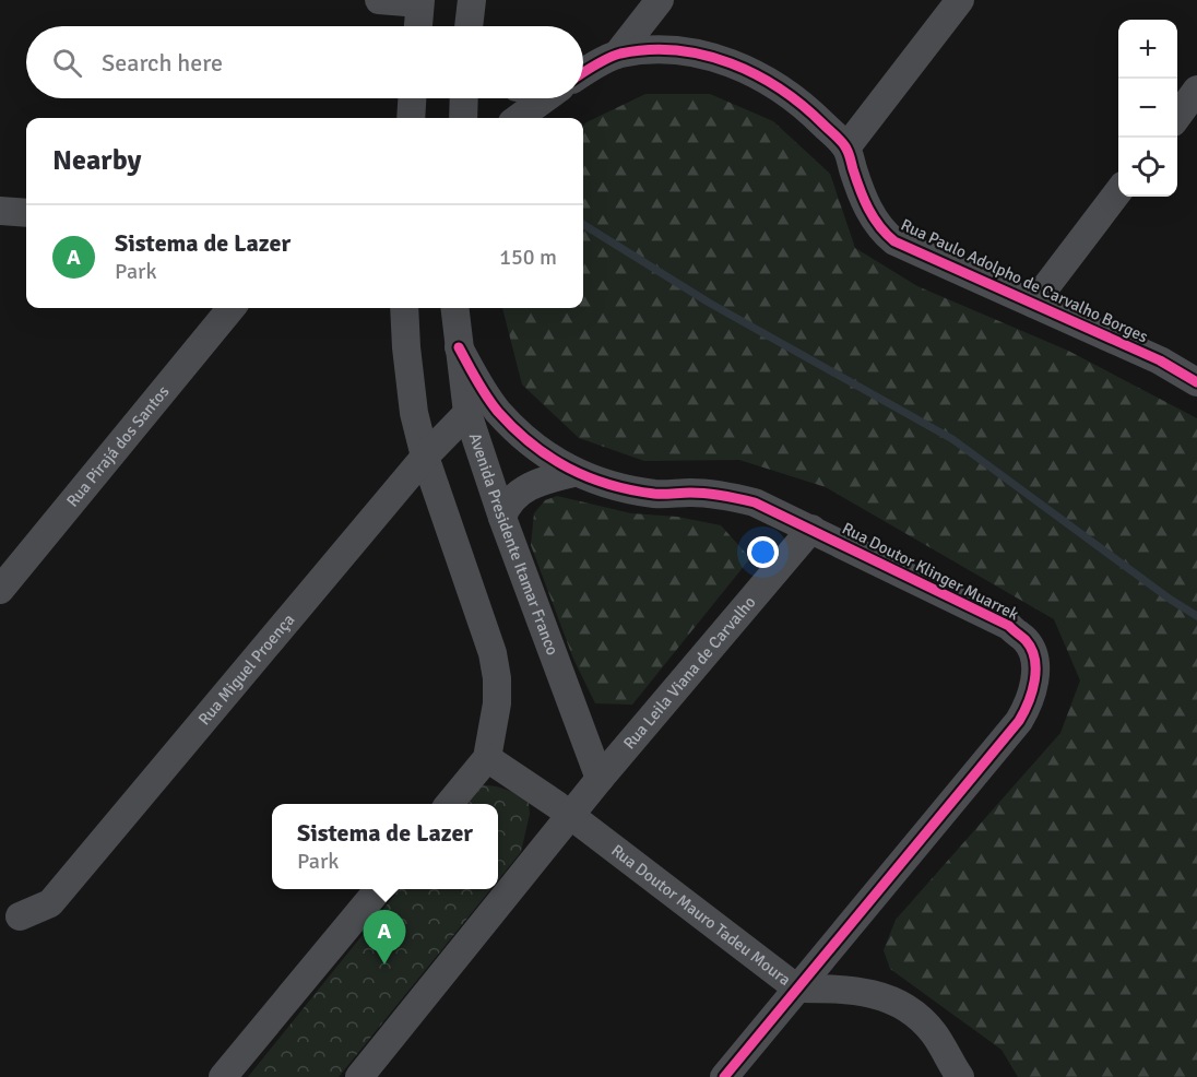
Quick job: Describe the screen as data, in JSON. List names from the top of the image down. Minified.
{"streets":{"street":["Rua Paulo Adolpho de Carvalho Borges","Rua Pirajá dos Santos","Avenida Presidente Itamar Franco","Rua Doutor Klinger Muarrek","Rua Miguel Proença","Rua Leila Viana de Carvalho","Rua Doutor Mauro Tadeu Moura"]},"crossings":[["Avenida Presidente Itamar Franco","Rua Doutor Klinger Muarrek"],["Avenida Presidente Itamar Franco","Rua Miguel Proença"],["Avenida Presidente Itamar Franco","Rua Leila Viana de Carvalho"],["Rua Doutor Klinger Muarrek","Rua Leila Viana de Carvalho"],["Rua Doutor Klinger Muarrek","Rua Doutor Mauro Tadeu Moura"],["Rua Leila Viana de Carvalho","Rua Doutor Mauro Tadeu Moura"]],"page":{"map_buttons":["+","−"],"search":"Search here","heading":"Nearby","list":[{"mark":"A","name":"Sistema de Lazer","note":"Park","value":"150 m"}],"popup":["Sistema de Lazer","Park"],"pins":"A"}}
